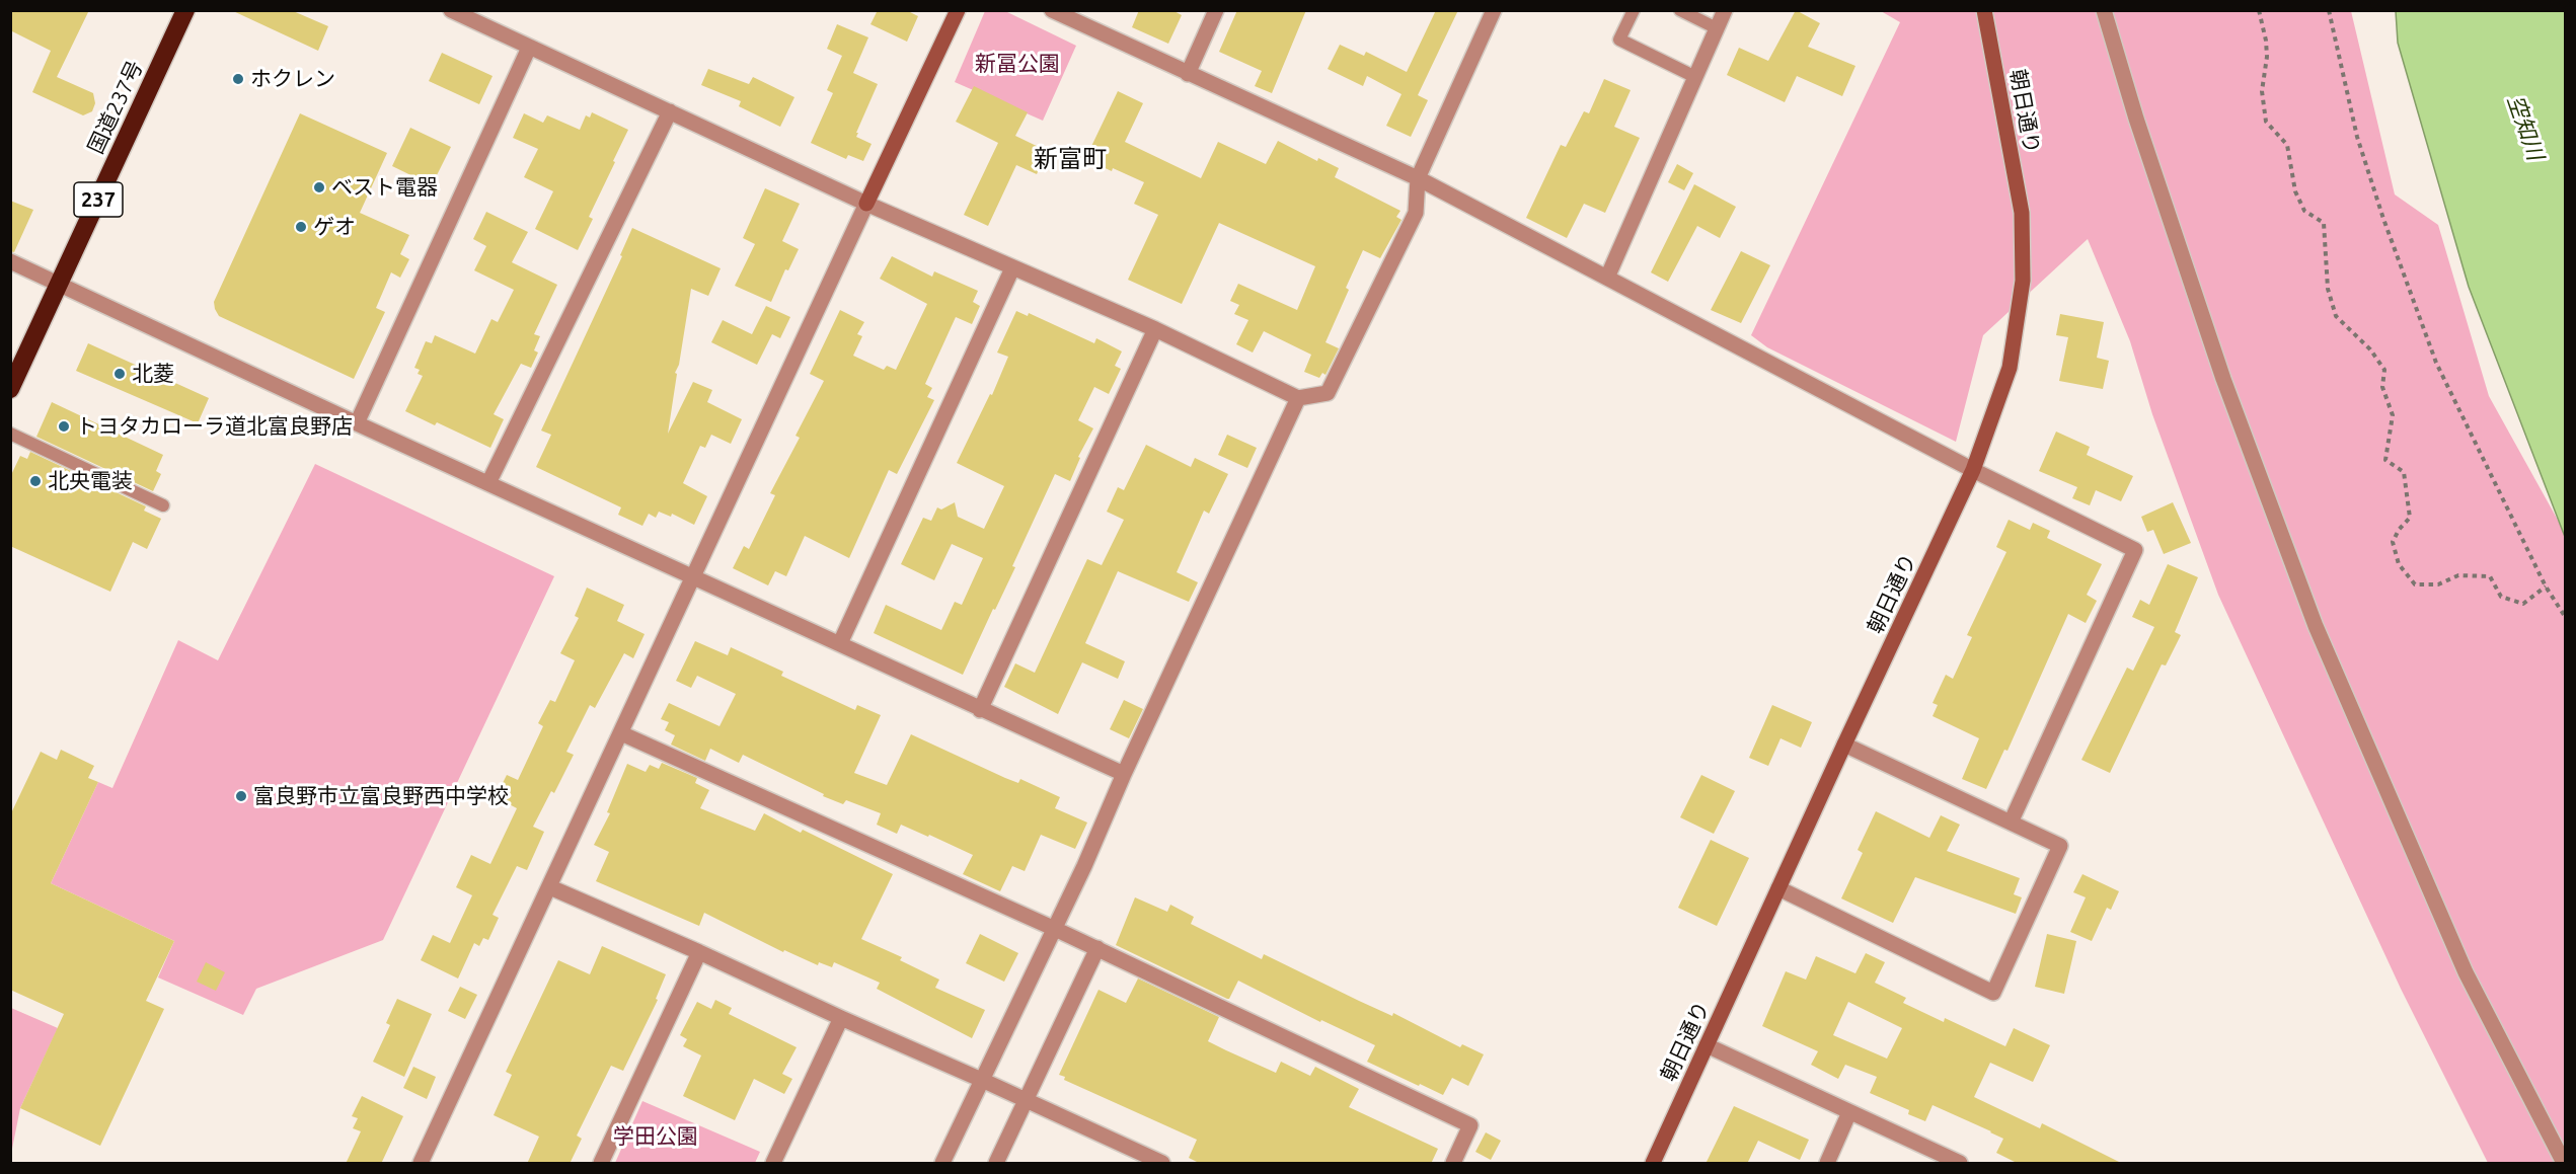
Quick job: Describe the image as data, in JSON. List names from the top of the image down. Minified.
{"streets":{"highway":["国道237号","237"],"street":["朝日通り"]},"districts":["新富町"],"water":["空知川"],"parks":["新冨公園","学田公園"],"places":["ホクレン","ベスト電器","ゲオ","北菱","トヨタカローラ道北富良野店","北央電装","富良野市立富良野西中学校"]}
